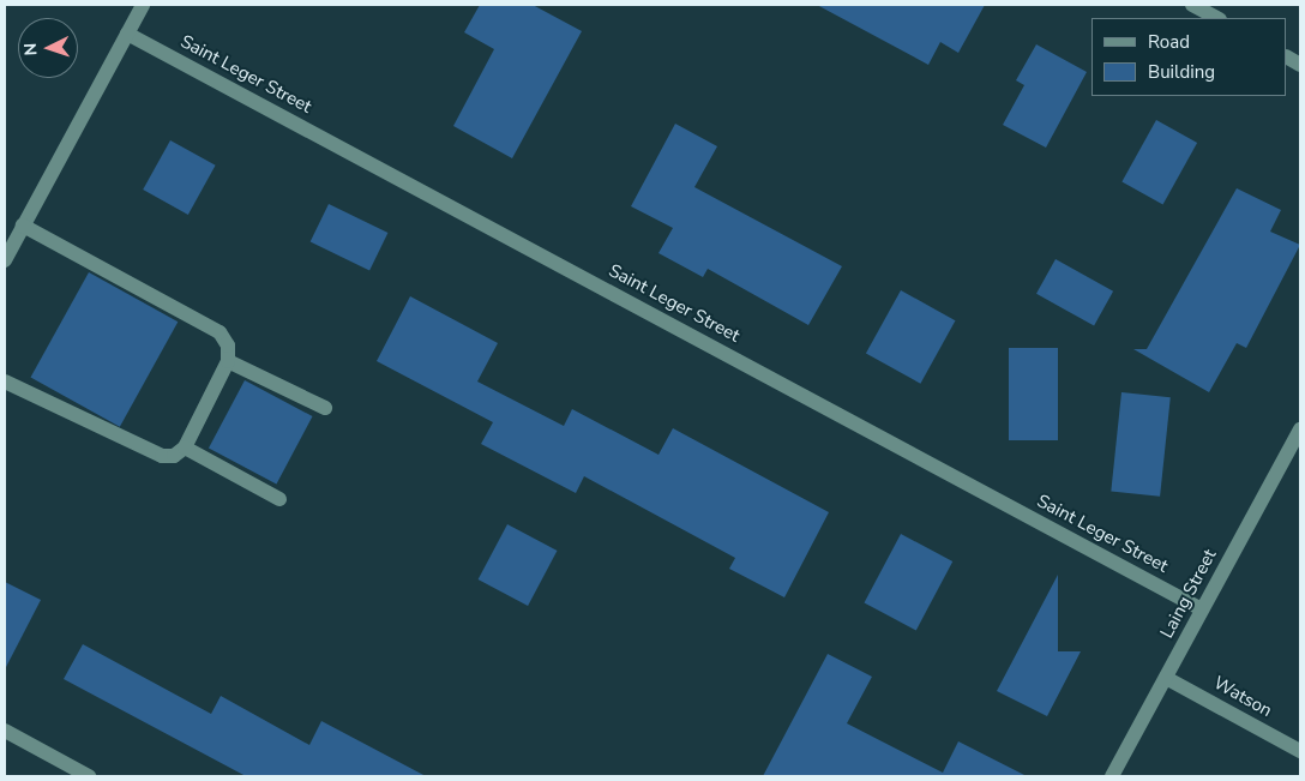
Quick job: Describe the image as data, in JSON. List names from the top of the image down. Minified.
{"streets":{"street":["Saint Leger Street","Laing Street","Watson"]},"crossings":[["Saint Leger Street","Laing Street"],["Laing Street","Watson"]],"legend":["Road","Building"],"north":"left"}
